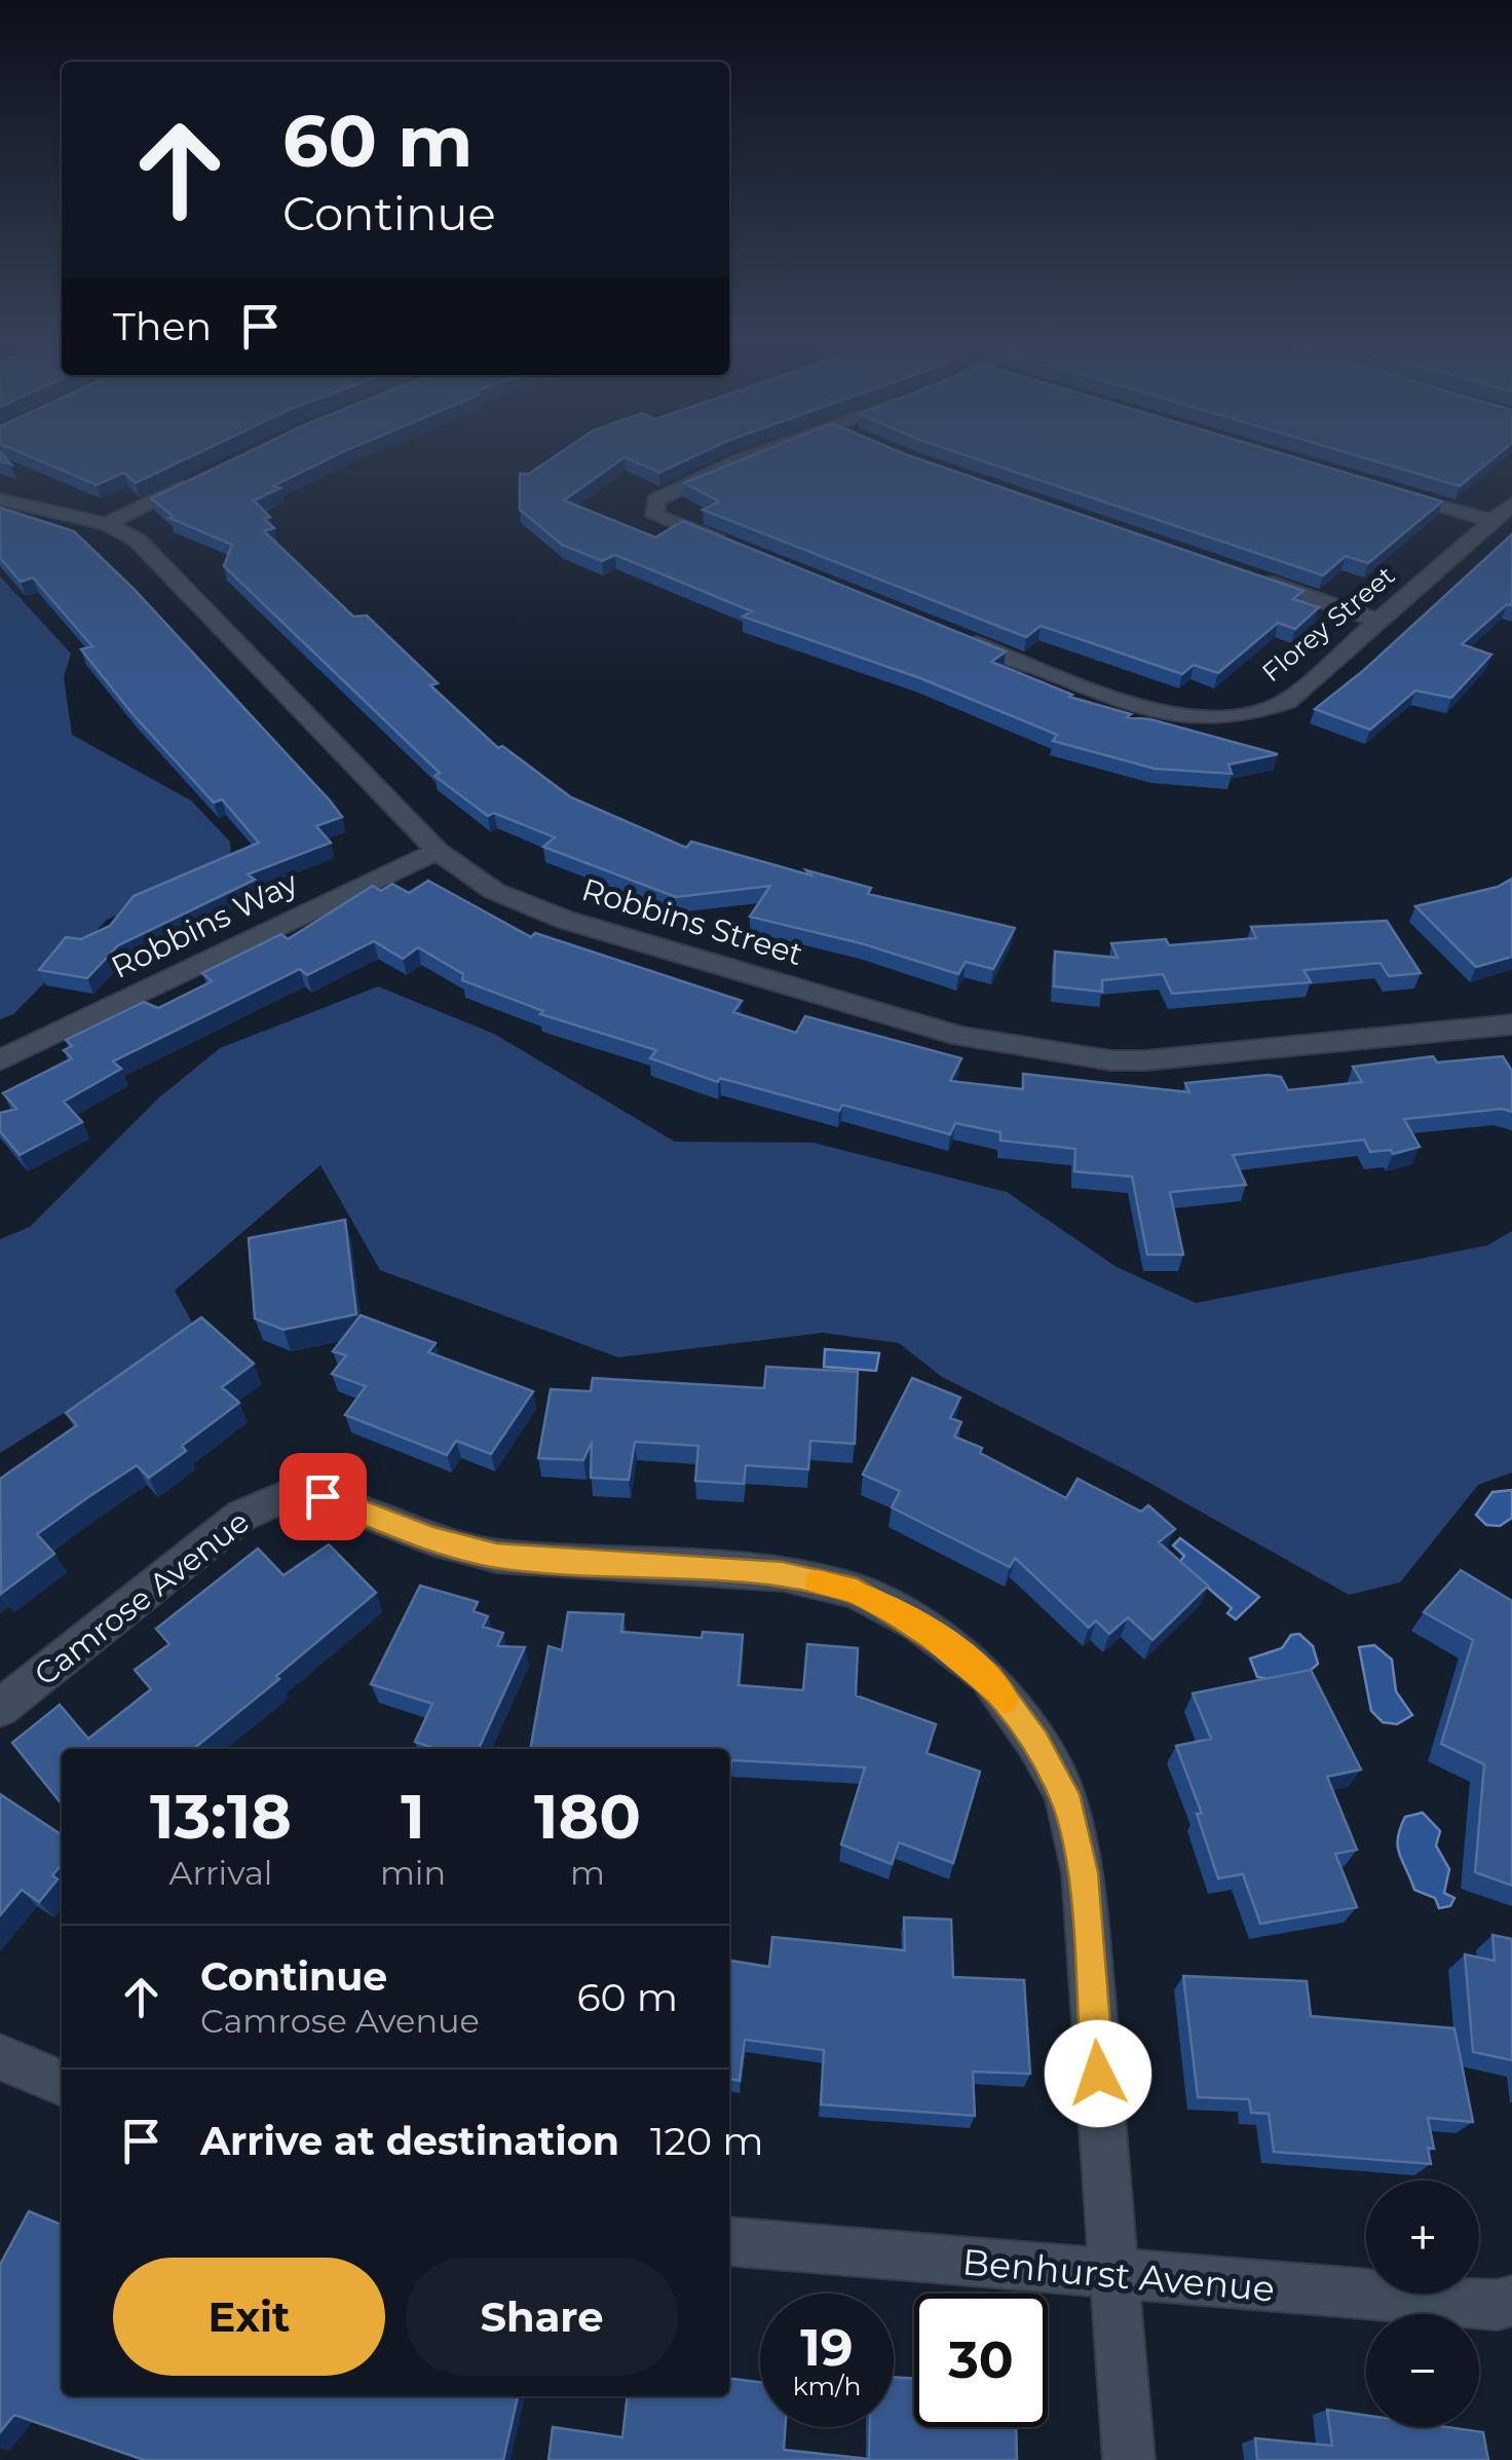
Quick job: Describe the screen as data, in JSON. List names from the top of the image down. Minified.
{"streets":{"street":["Florey Street","Robbins Street","Robbins Way","Camrose Avenue","Benhurst Avenue"]},"crossings":[["Robbins Street","Robbins Way"],["Camrose Avenue","Benhurst Avenue"]],"page":{"turn":["60 m","Continue"],"then":"Then","eta":["13:18","Arrival","1","min","180","m"],"list":[{"name":"Continue","note":"Camrose Avenue","value":"60 m"},{"name":"Arrive at destination","value":"120 m"}],"map_buttons":["+","−"],"buttons":["Exit","Share"],"speed":"19 km/h","limit":"30"}}
